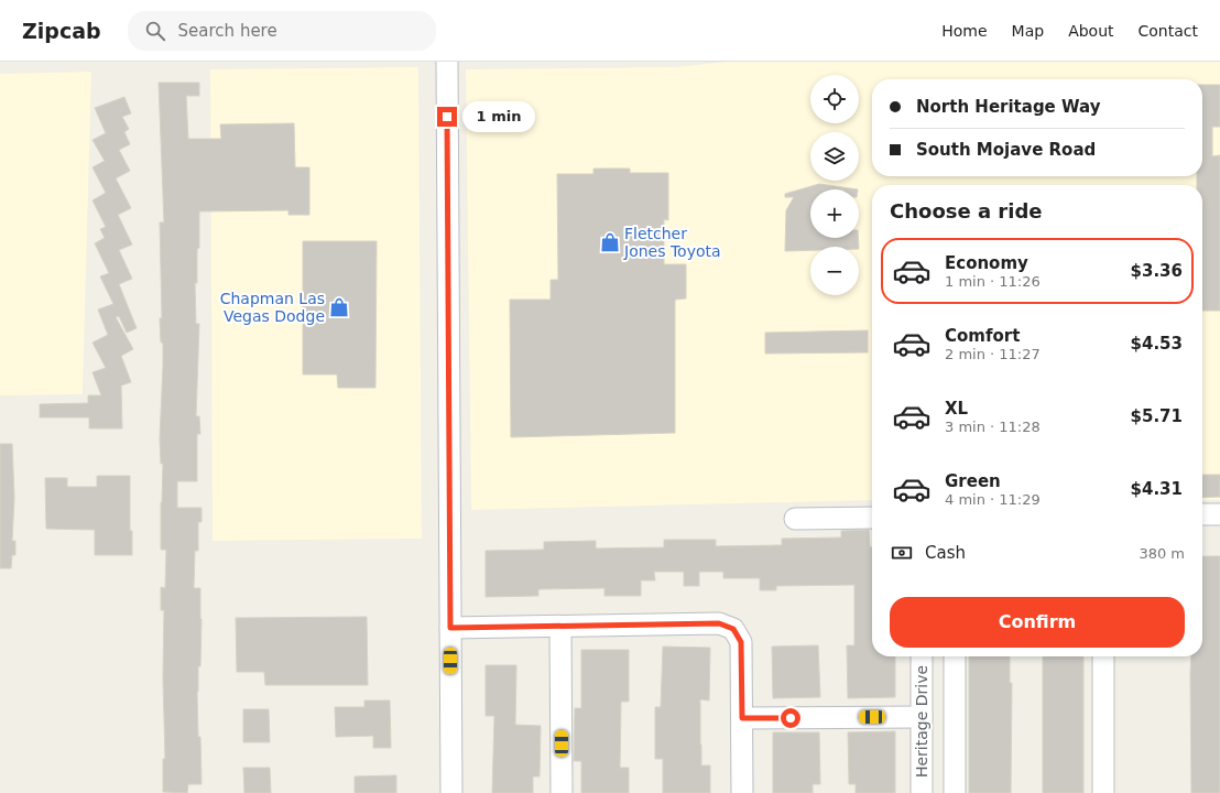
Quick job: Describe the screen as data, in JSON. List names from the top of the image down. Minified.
{"streets":{"street":["Heritage Drive"]},"places":{"shop":["Fletcher Jones Toyota","Chapman Las Vegas Dodge"]},"page":{"header":"Zipcab","search":"Search here","nav":["Home","Map","About","Contact"],"map_buttons":["+","−"],"banner":["North Heritage Way","South Mojave Road"],"bubble":"1 min","heading":"Choose a ride","list":[{"name":"Economy","note":"1 min · 11:26","value":"$3.36"},{"name":"Comfort","note":"2 min · 11:27","value":"$4.53"},{"name":"XL","note":"3 min · 11:28","value":"$5.71"},{"name":"Green","note":"4 min · 11:29","value":"$4.31"}],"pay":["Cash","380 m"],"buttons":"Confirm"}}
